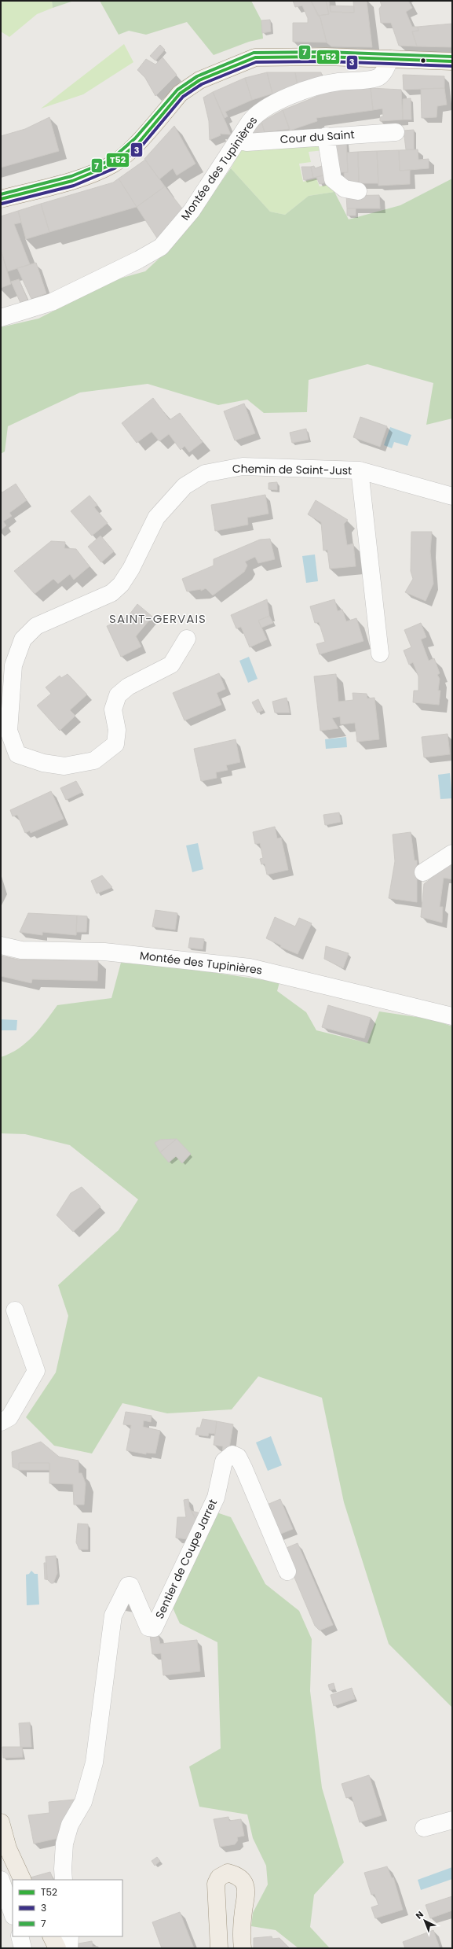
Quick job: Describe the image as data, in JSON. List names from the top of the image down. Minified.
{"streets":{"street":["Cour du Saint","Montée des Tupinières","Chemin de Saint-Just","Sentier de Coupe Jarret"]},"crossings":[["Cour du Saint","Montée des Tupinières"]],"districts":["SAINT-GERVAIS"],"lines":["transit line 7","transit line T52","transit line 3"],"legend":["T52","3","7"],"north":"top left"}
